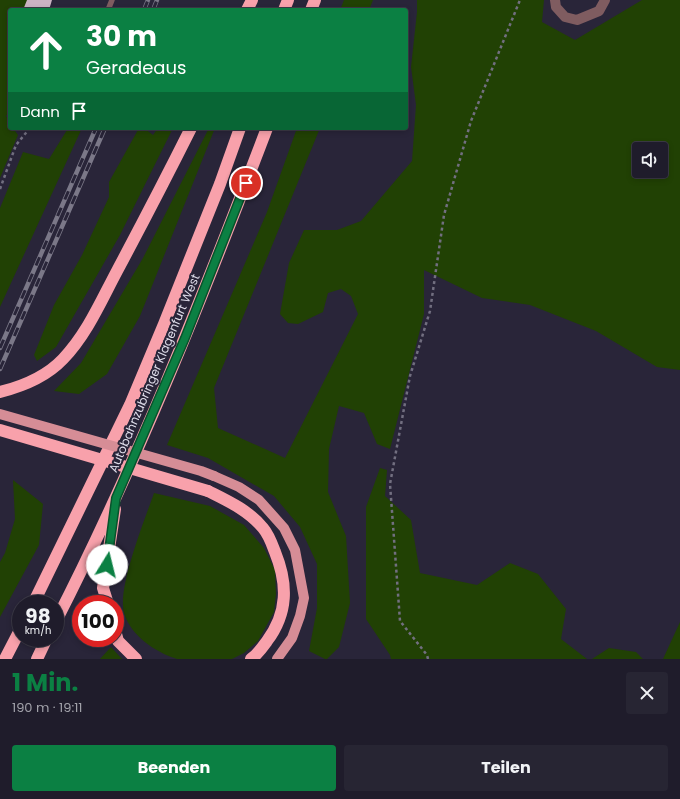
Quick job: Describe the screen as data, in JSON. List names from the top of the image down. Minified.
{"streets":{"highway":["Autobahnzubringer Klagenfurt West"]},"page":{"turn":["30 m","Geradeaus"],"then":"Dann","speed":"98 km/h","limit":"100","heading":["1 Min.","190 m · 19:11"],"buttons":["Beenden","Teilen"]}}
